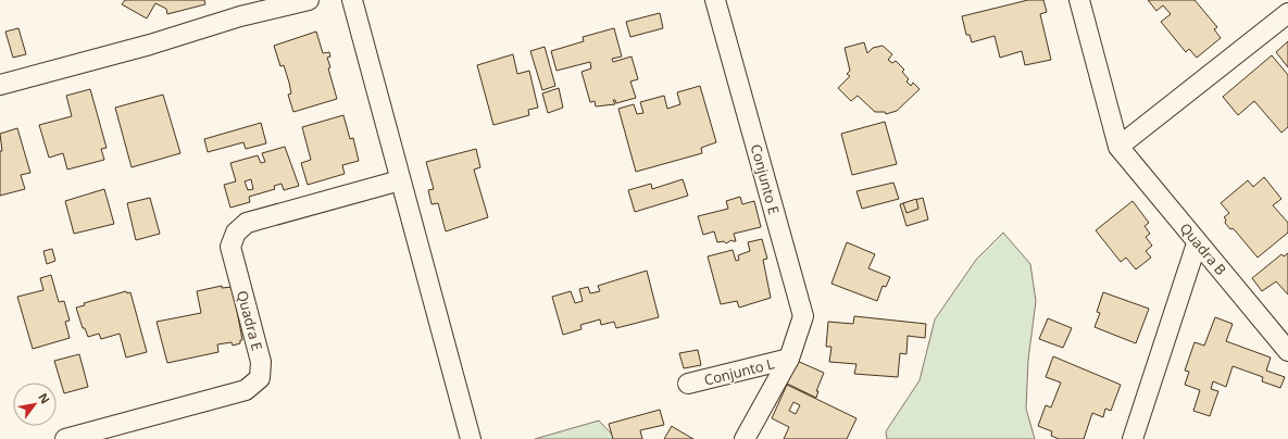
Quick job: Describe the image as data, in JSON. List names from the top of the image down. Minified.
{"streets":{"street":["Conjunto E","Quadra B","Quadra E","Conjunto L"]},"crossings":[["Conjunto E","Conjunto L"]],"north":"top right"}
